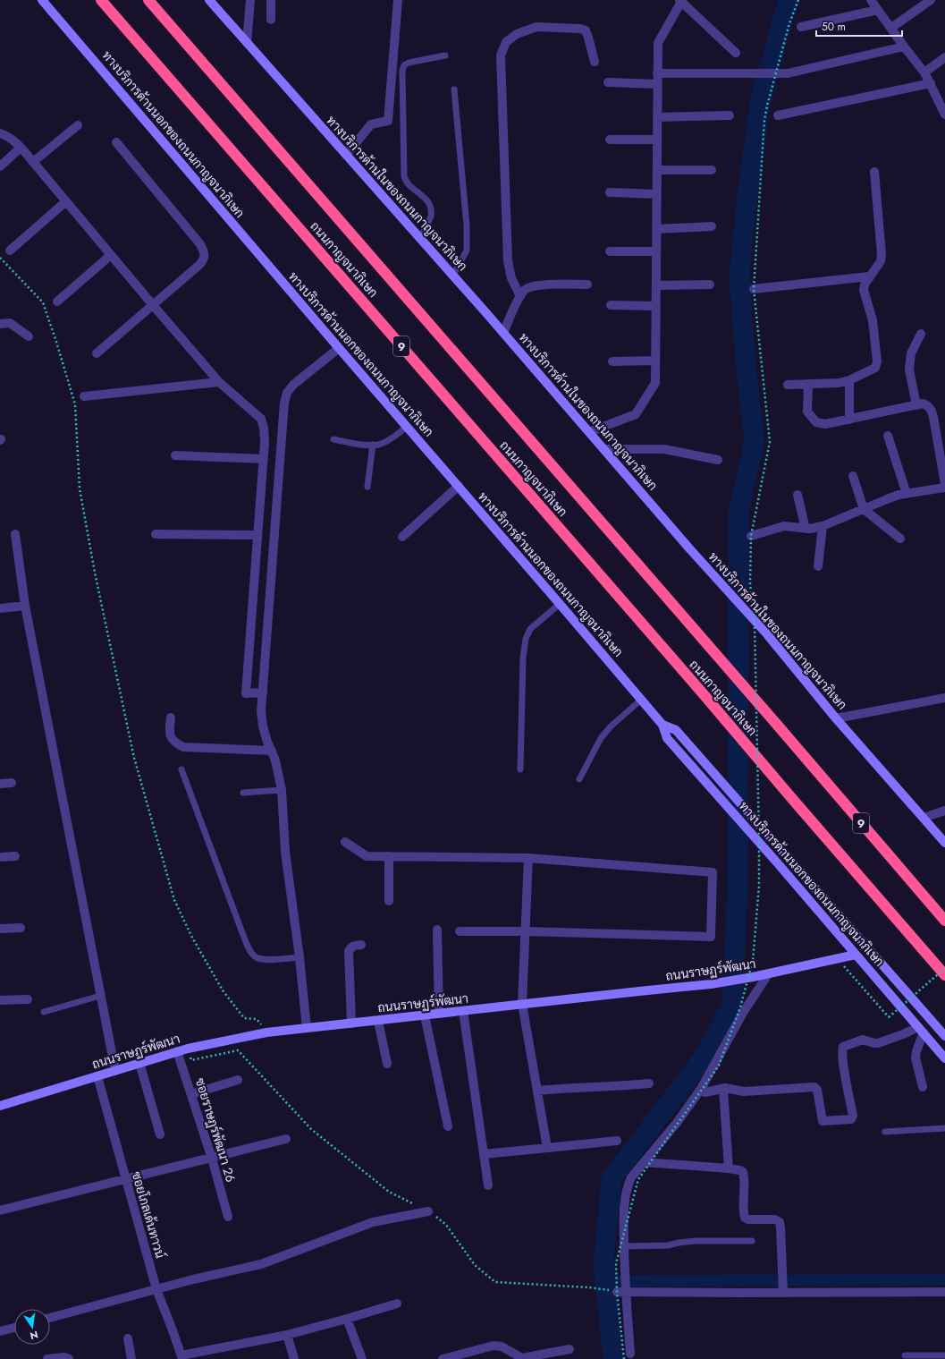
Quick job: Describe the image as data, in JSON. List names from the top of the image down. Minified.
{"streets":{"highway":["ถนนกาญจนาภิเษก","9"],"main road":["ทางบริการด้านนอกของถนนกาญจนาภิเษก","ทางบริการด้านในของถนนกาญจนาภิเษก","ถนนราษฏร์พัฒนา"],"street":["ซอยราษฎร์พัฒนา 26","ซอยโกลเด้นทาวน์"]},"crossings":[["ทางบริการด้านนอกของถนนกาญจนาภิเษก","ถนนราษฏร์พัฒนา"],["ถนนราษฏร์พัฒนา","ซอยราษฎร์พัฒนา 26"],["ถนนราษฏร์พัฒนา","ซอยโกลเด้นทาวน์"]],"scale_bar":"50 m","north":"bottom"}
